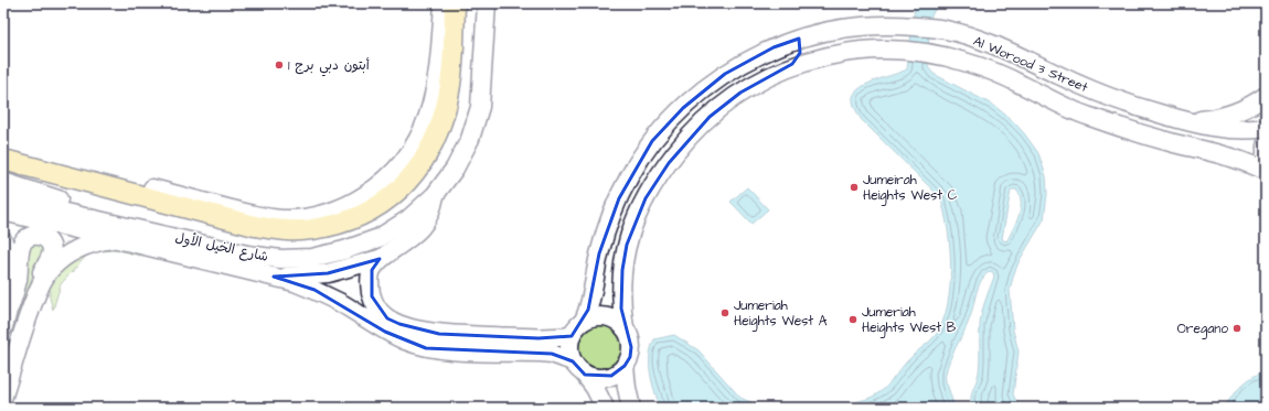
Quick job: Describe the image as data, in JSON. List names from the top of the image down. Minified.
{"streets":{"street":["Al Worood 3 Street","شارع الخيل الأول"]},"places":["أبتون دبي برج 1","Jumeirah Heights West C","Jumeriah Heights West A","Jumeriah Heights West B","Oregano"]}
